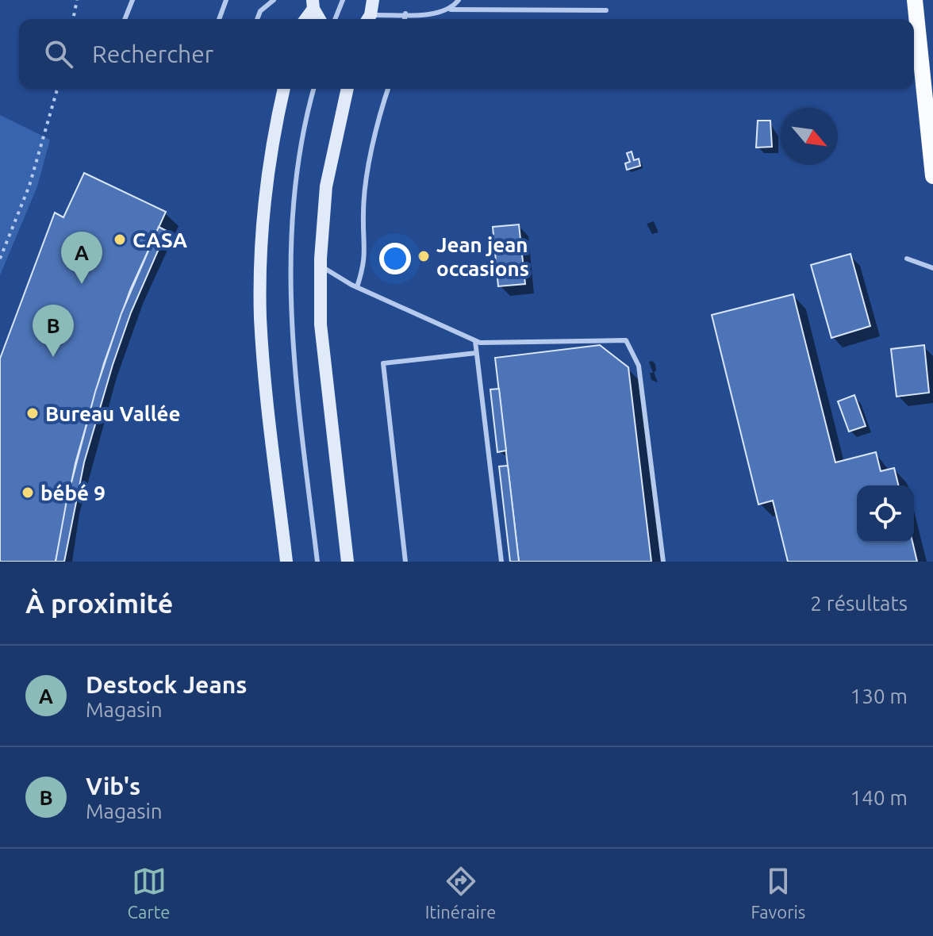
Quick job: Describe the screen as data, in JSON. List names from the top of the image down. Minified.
{"places":["CASA","Jean jean occasions","Bureau Vallée","bébé 9"],"north":"bottom right","page":{"search":"Rechercher","pins":["A","B"],"heading":["À proximité","2 résultats"],"list":[{"mark":"A","name":"Destock Jeans","note":"Magasin","value":"130 m"},{"mark":"B","name":"Vib's","note":"Magasin","value":"140 m"}],"nav":["Carte","Itinéraire","Favoris"]}}
